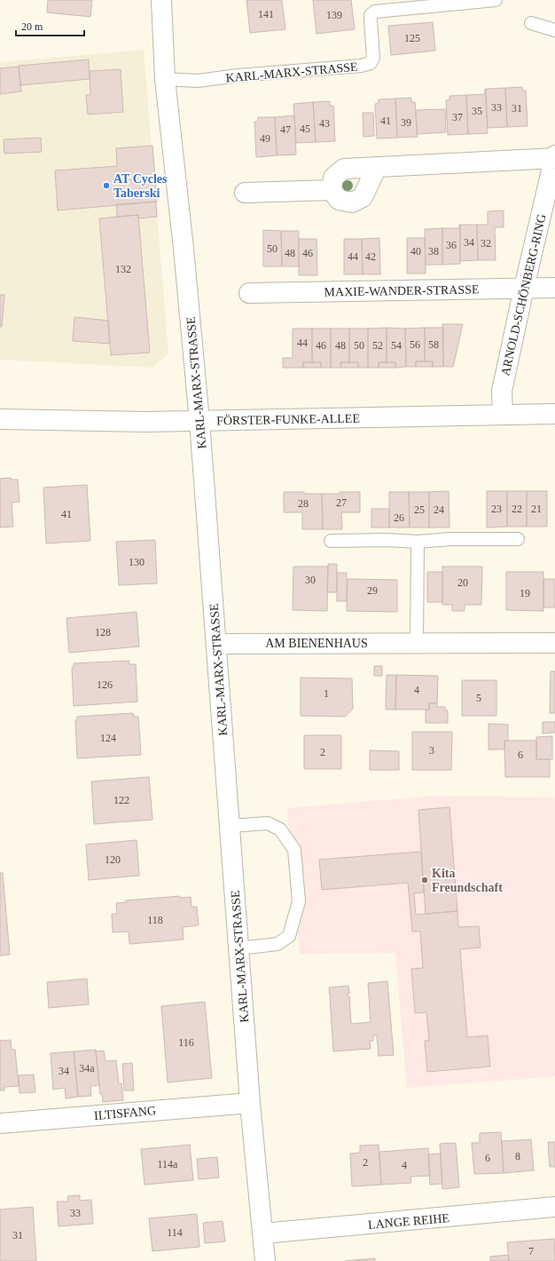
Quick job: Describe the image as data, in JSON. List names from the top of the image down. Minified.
{"streets":{"street":["KARL-MARX-STRASSE","MAXIE-WANDER-STRASSE","ARNOLD-SCHÖNBERG-RING","FÖRSTER-FUNKE-ALLEE","AM BIENENHAUS","ILTISFANG","LANGE REIHE"]},"crossings":[["KARL-MARX-STRASSE","FÖRSTER-FUNKE-ALLEE"],["KARL-MARX-STRASSE","AM BIENENHAUS"],["KARL-MARX-STRASSE","ILTISFANG"],["KARL-MARX-STRASSE","LANGE REIHE"],["MAXIE-WANDER-STRASSE","ARNOLD-SCHÖNBERG-RING"],["ARNOLD-SCHÖNBERG-RING","FÖRSTER-FUNKE-ALLEE"]],"places":["AT Cycles Taberski","Kita Freundschaft"],"house_numbers":["141","139","125","33","31","35","37","41","39","43","45","47","49","34","32","36","50","40","38","48","46","44","42","132","44","56","58","46","48","50","52","54","27","28","23","22","21","25","24","41","26","130","30","20","29","19","128","126","4","1","5","124","3","2","6","122","120","118","116","34a","34","8","6","2","114a","4","33","114","31","7"],"scale_bar":"20 m"}
